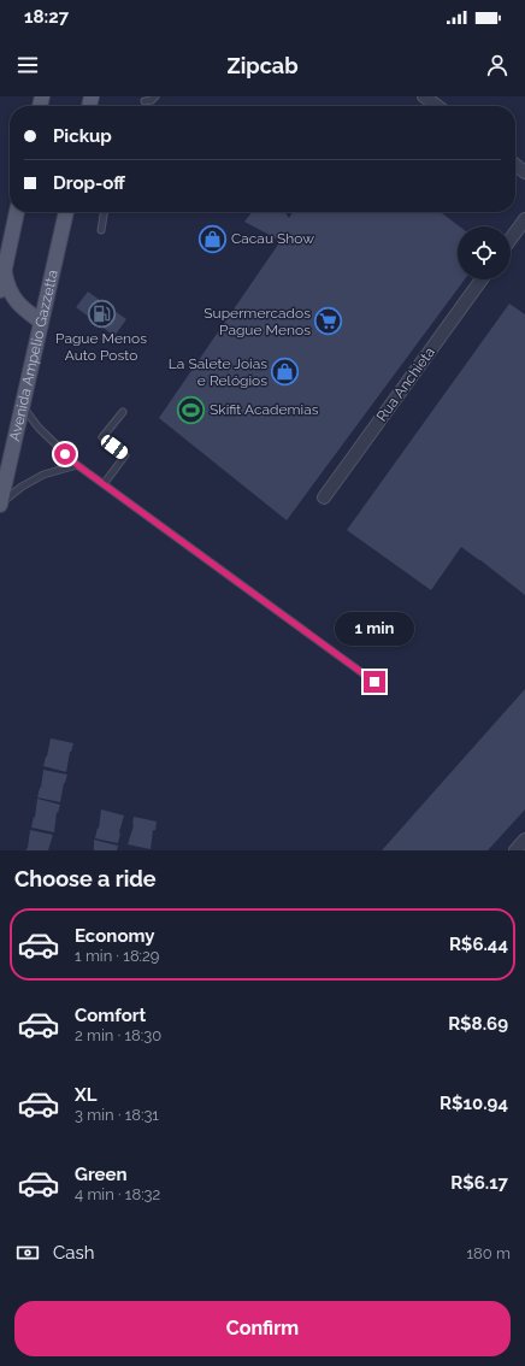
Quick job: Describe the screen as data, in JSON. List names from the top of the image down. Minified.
{"streets":{"main road":["Avenida Ampelio Gazzetta"],"street":["Rua Anchieta"]},"places":{"shop":["Cacau Show","La Salete Joias e Relógios"],"fuel station":["Pague Menos Auto Posto"],"supermarket":["Supermercados Pague Menos"],"sports":["Skifit Academias"]},"page":{"status":"18:27","header":"Zipcab","banner":["Pickup","Drop-off"],"bubble":"1 min","heading":"Choose a ride","list":[{"name":"Economy","note":"1 min · 18:29","value":"R$6.44"},{"name":"Comfort","note":"2 min · 18:30","value":"R$8.69"},{"name":"XL","note":"3 min · 18:31","value":"R$10.94"},{"name":"Green","note":"4 min · 18:32","value":"R$6.17"}],"pay":["Cash","180 m"],"buttons":"Confirm"}}
